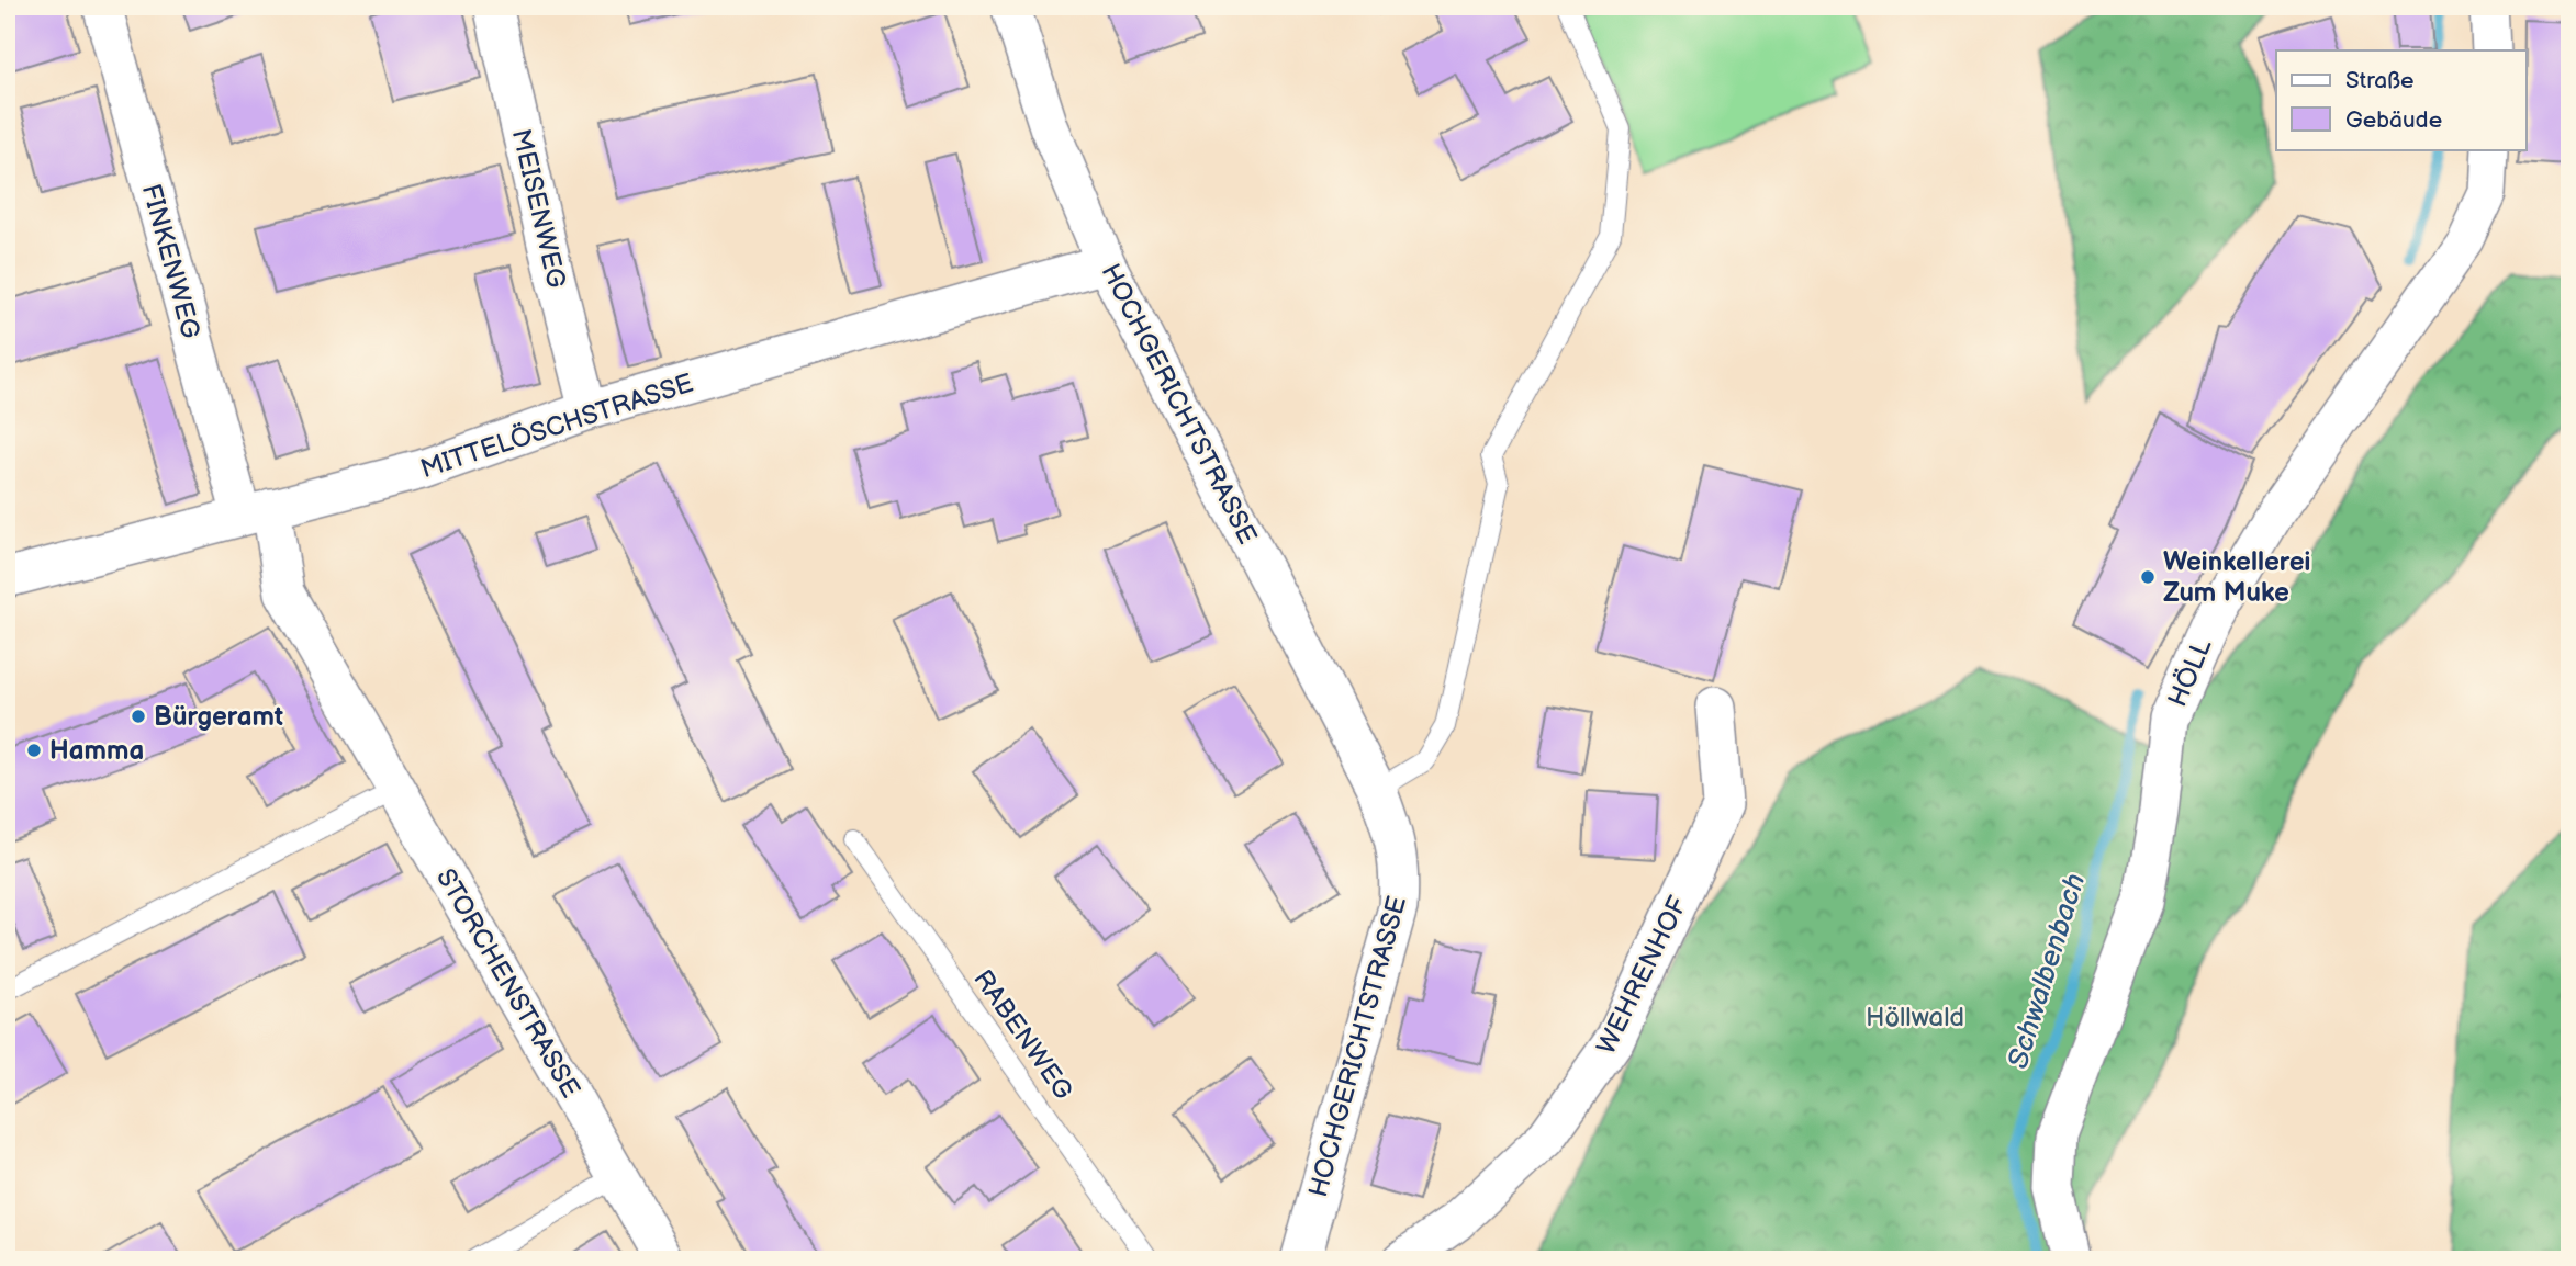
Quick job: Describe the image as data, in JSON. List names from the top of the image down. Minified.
{"streets":{"street":["MEISENWEG","FINKENWEG","HOCHGERICHTSTRASSE","MITTELÖSCHSTRASSE","HÖLL","WEHRENHOF","STORCHENSTRASSE"],"lane":["RABENWEG"]},"crossings":[["MEISENWEG","MITTELÖSCHSTRASSE"],["FINKENWEG","MITTELÖSCHSTRASSE"],["FINKENWEG","STORCHENSTRASSE"],["HOCHGERICHTSTRASSE","MITTELÖSCHSTRASSE"],["MITTELÖSCHSTRASSE","STORCHENSTRASSE"]],"water":["Schwalbenbach"],"parks":["Höllwald"],"places":["Weinkellerei Zum Muke","Bürgeramt","Hamma"],"legend":["Straße","Gebäude"]}
